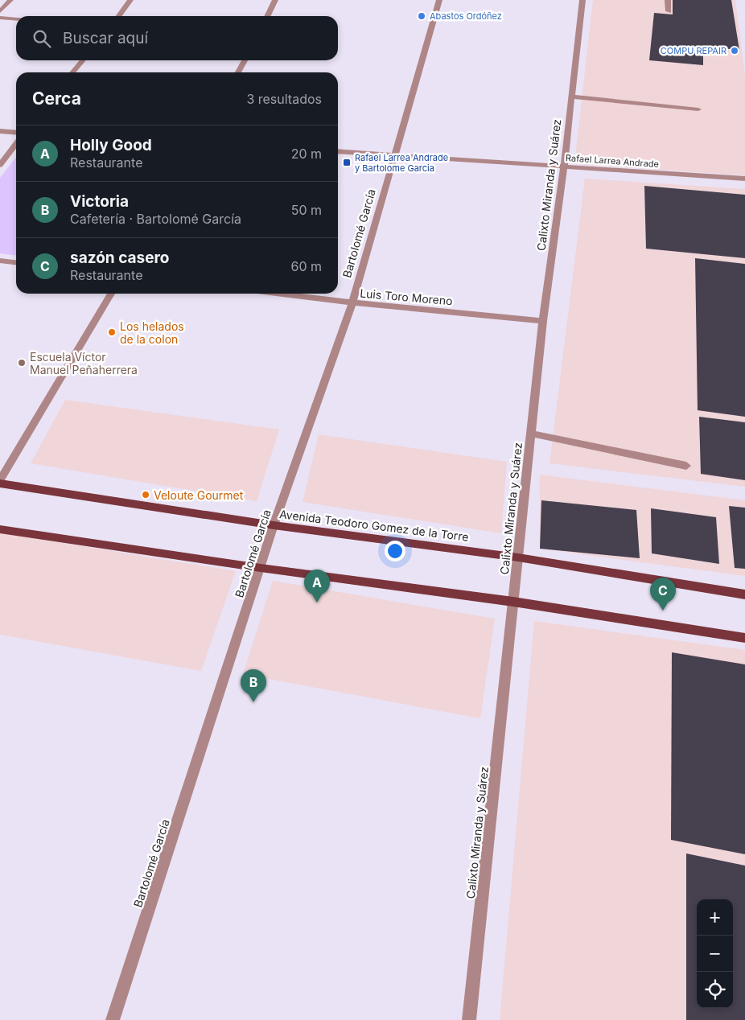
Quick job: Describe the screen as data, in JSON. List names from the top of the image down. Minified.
{"streets":{"main road":["Avenida Teodoro Gomez de la Torre"],"street":["Rafael Larrea Andrade","Calixto Miranda y Suárez","Bartolomé García","Luis Toro Moreno"]},"crossings":[["Rafael Larrea Andrade","Calixto Miranda y Suárez"],["Rafael Larrea Andrade","Bartolomé García"],["Calixto Miranda y Suárez","Luis Toro Moreno"],["Calixto Miranda y Suárez","Avenida Teodoro Gomez de la Torre"],["Bartolomé García","Luis Toro Moreno"],["Bartolomé García","Avenida Teodoro Gomez de la Torre"]],"places":{"other":["Abastos Ordóñez","COMPU REPAIR","Los helados de la colon","Escuela Víctor Manuel Peñaherrera","Veloute Gourmet"],"transit":["Rafael Larrea Andrade y Bartolome Garcia"]},"page":{"search":"Buscar aquí","heading":["Cerca","3 resultados"],"list":[{"mark":"A","name":"Holly Good","note":"Restaurante","value":"20 m"},{"mark":"B","name":"Victoria","note":"Cafetería · Bartolomé García","value":"50 m"},{"mark":"C","name":"sazón casero","note":"Restaurante","value":"60 m"}],"pins":["A","C","B"],"map_buttons":["+","−"]}}
